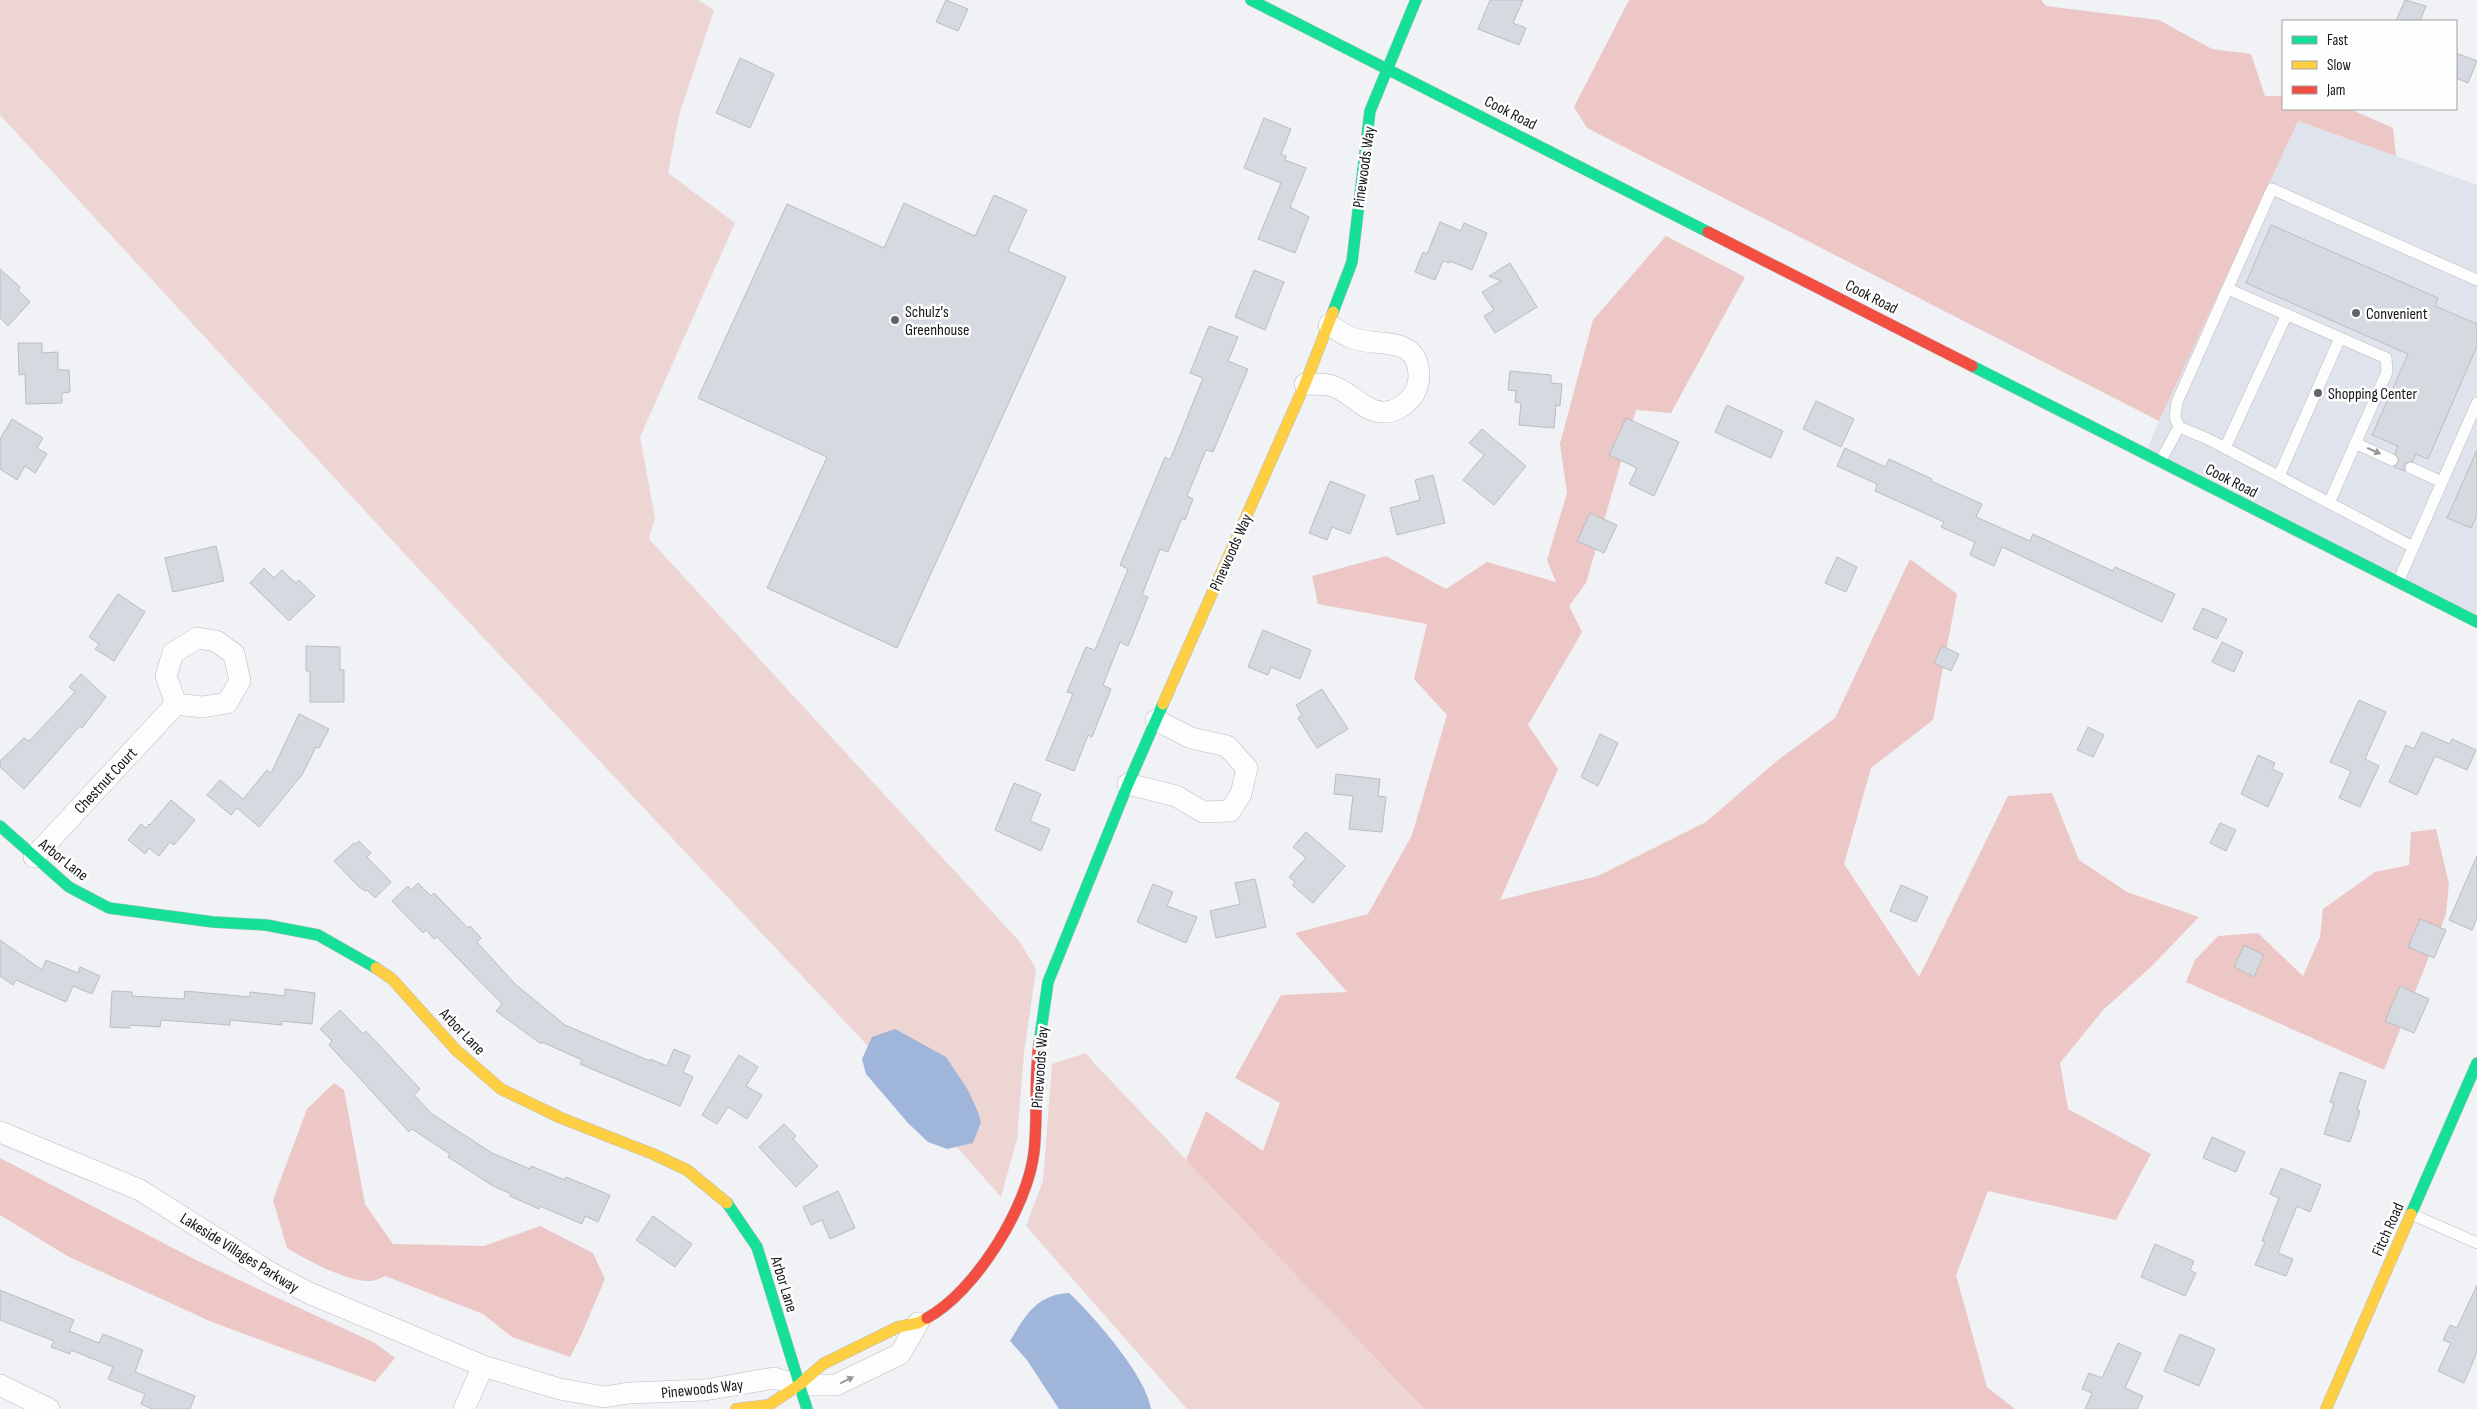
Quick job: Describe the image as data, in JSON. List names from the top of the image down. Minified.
{"streets":{"street":["Cook Road","Pinewoods Way","Chestnut Court","Arbor Lane","Fitch Road","Lakeside Villages Parkway"]},"crossings":[["Cook Road","Pinewoods Way"],["Pinewoods Way","Arbor Lane"],["Pinewoods Way","Lakeside Villages Parkway"],["Chestnut Court","Arbor Lane"]],"places":["Convenient","Schulz's Greenhouse","Shopping Center"],"legend":["Fast","Slow","Jam"]}
